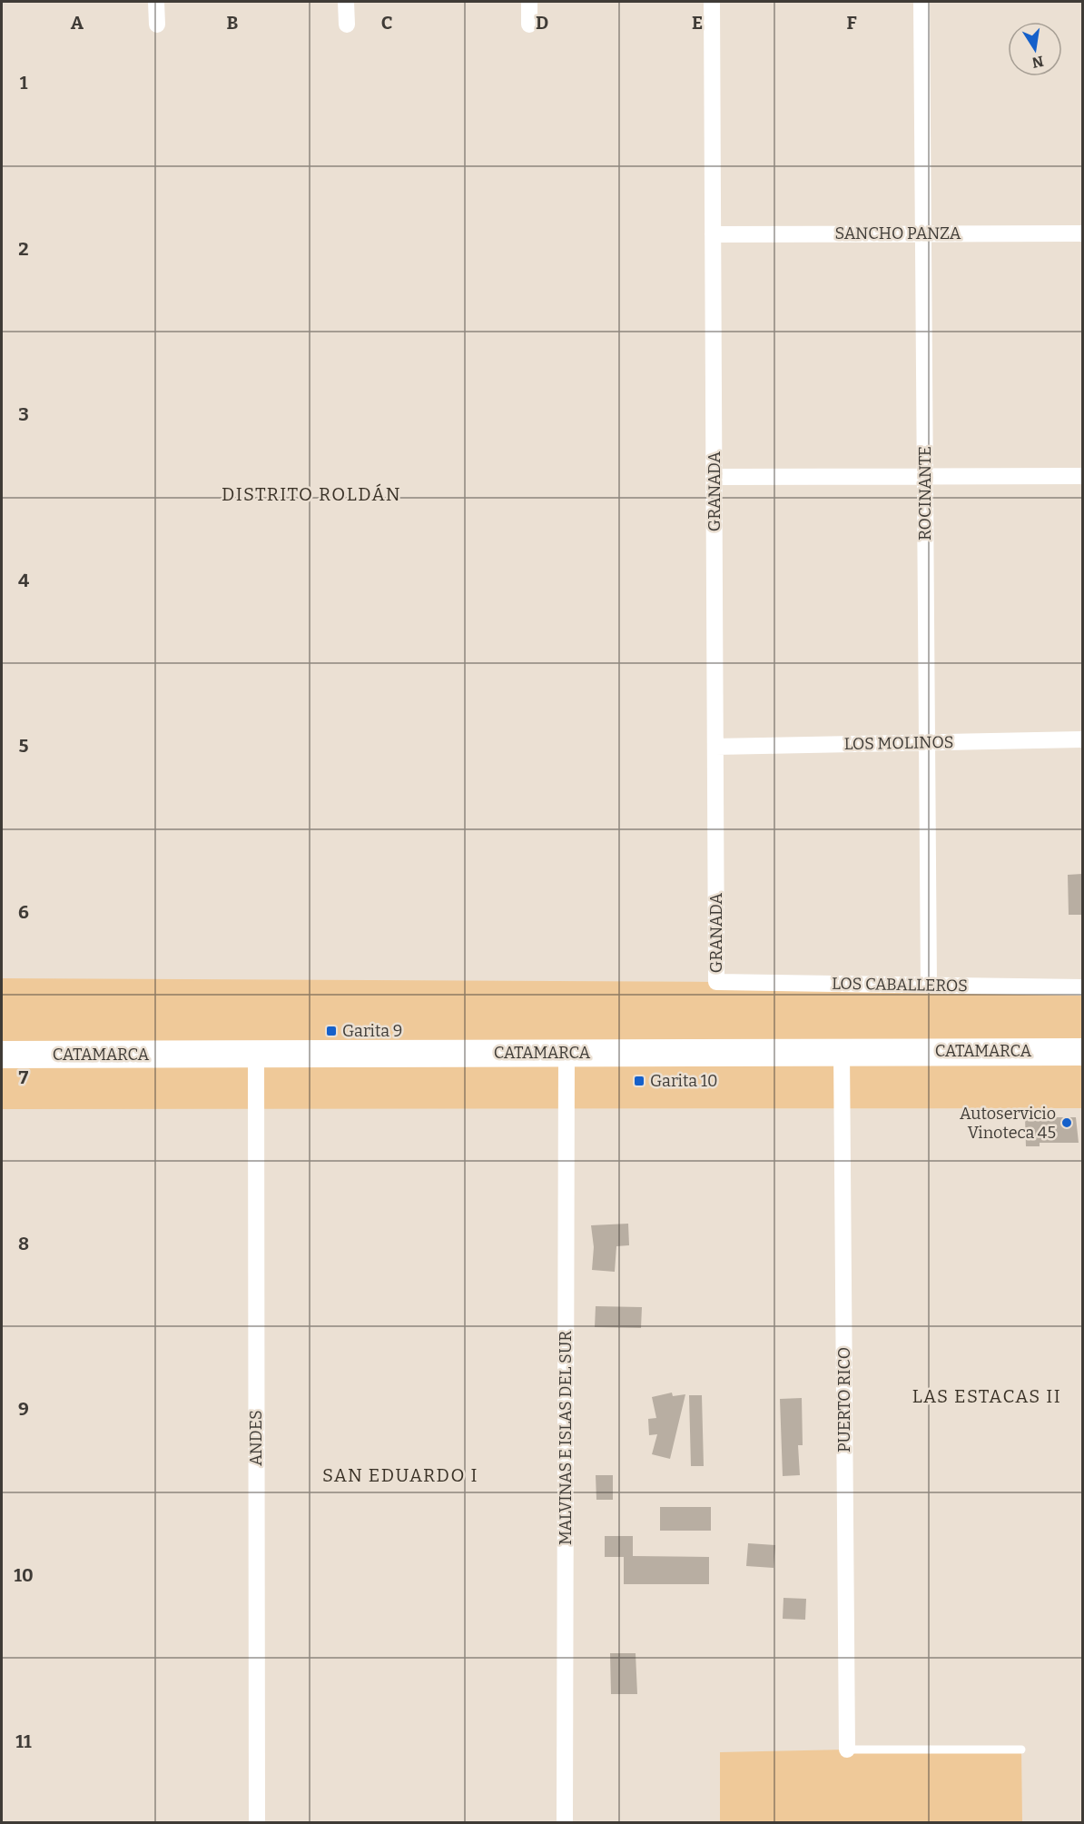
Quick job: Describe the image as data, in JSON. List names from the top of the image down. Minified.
{"streets":{"main road":["CATAMARCA"],"street":["SANCHO PANZA","GRANADA","ROCINANTE","LOS MOLINOS","LOS CABALLEROS","PUERTO RICO","ANDES","MALVINAS E ISLAS DEL SUR"]},"crossings":[["SANCHO PANZA","GRANADA"],["SANCHO PANZA","ROCINANTE"],["GRANADA","LOS MOLINOS"],["GRANADA","LOS CABALLEROS"],["ROCINANTE","LOS MOLINOS"],["ROCINANTE","LOS CABALLEROS"],["CATAMARCA","PUERTO RICO"],["CATAMARCA","ANDES"],["CATAMARCA","MALVINAS E ISLAS DEL SUR"]],"districts":["DISTRITO ROLDÁN","LAS ESTACAS II","SAN EDUARDO I"],"places":{"transit":["Garita 9","Garita 10"],"other":["Autoservicio Vinoteca 45"]},"north":"bottom","grid":{"columns":["A","B","C","D","E","F"],"rows":["1","2","3","4","5","6","7","8","9","10","11"]}}
